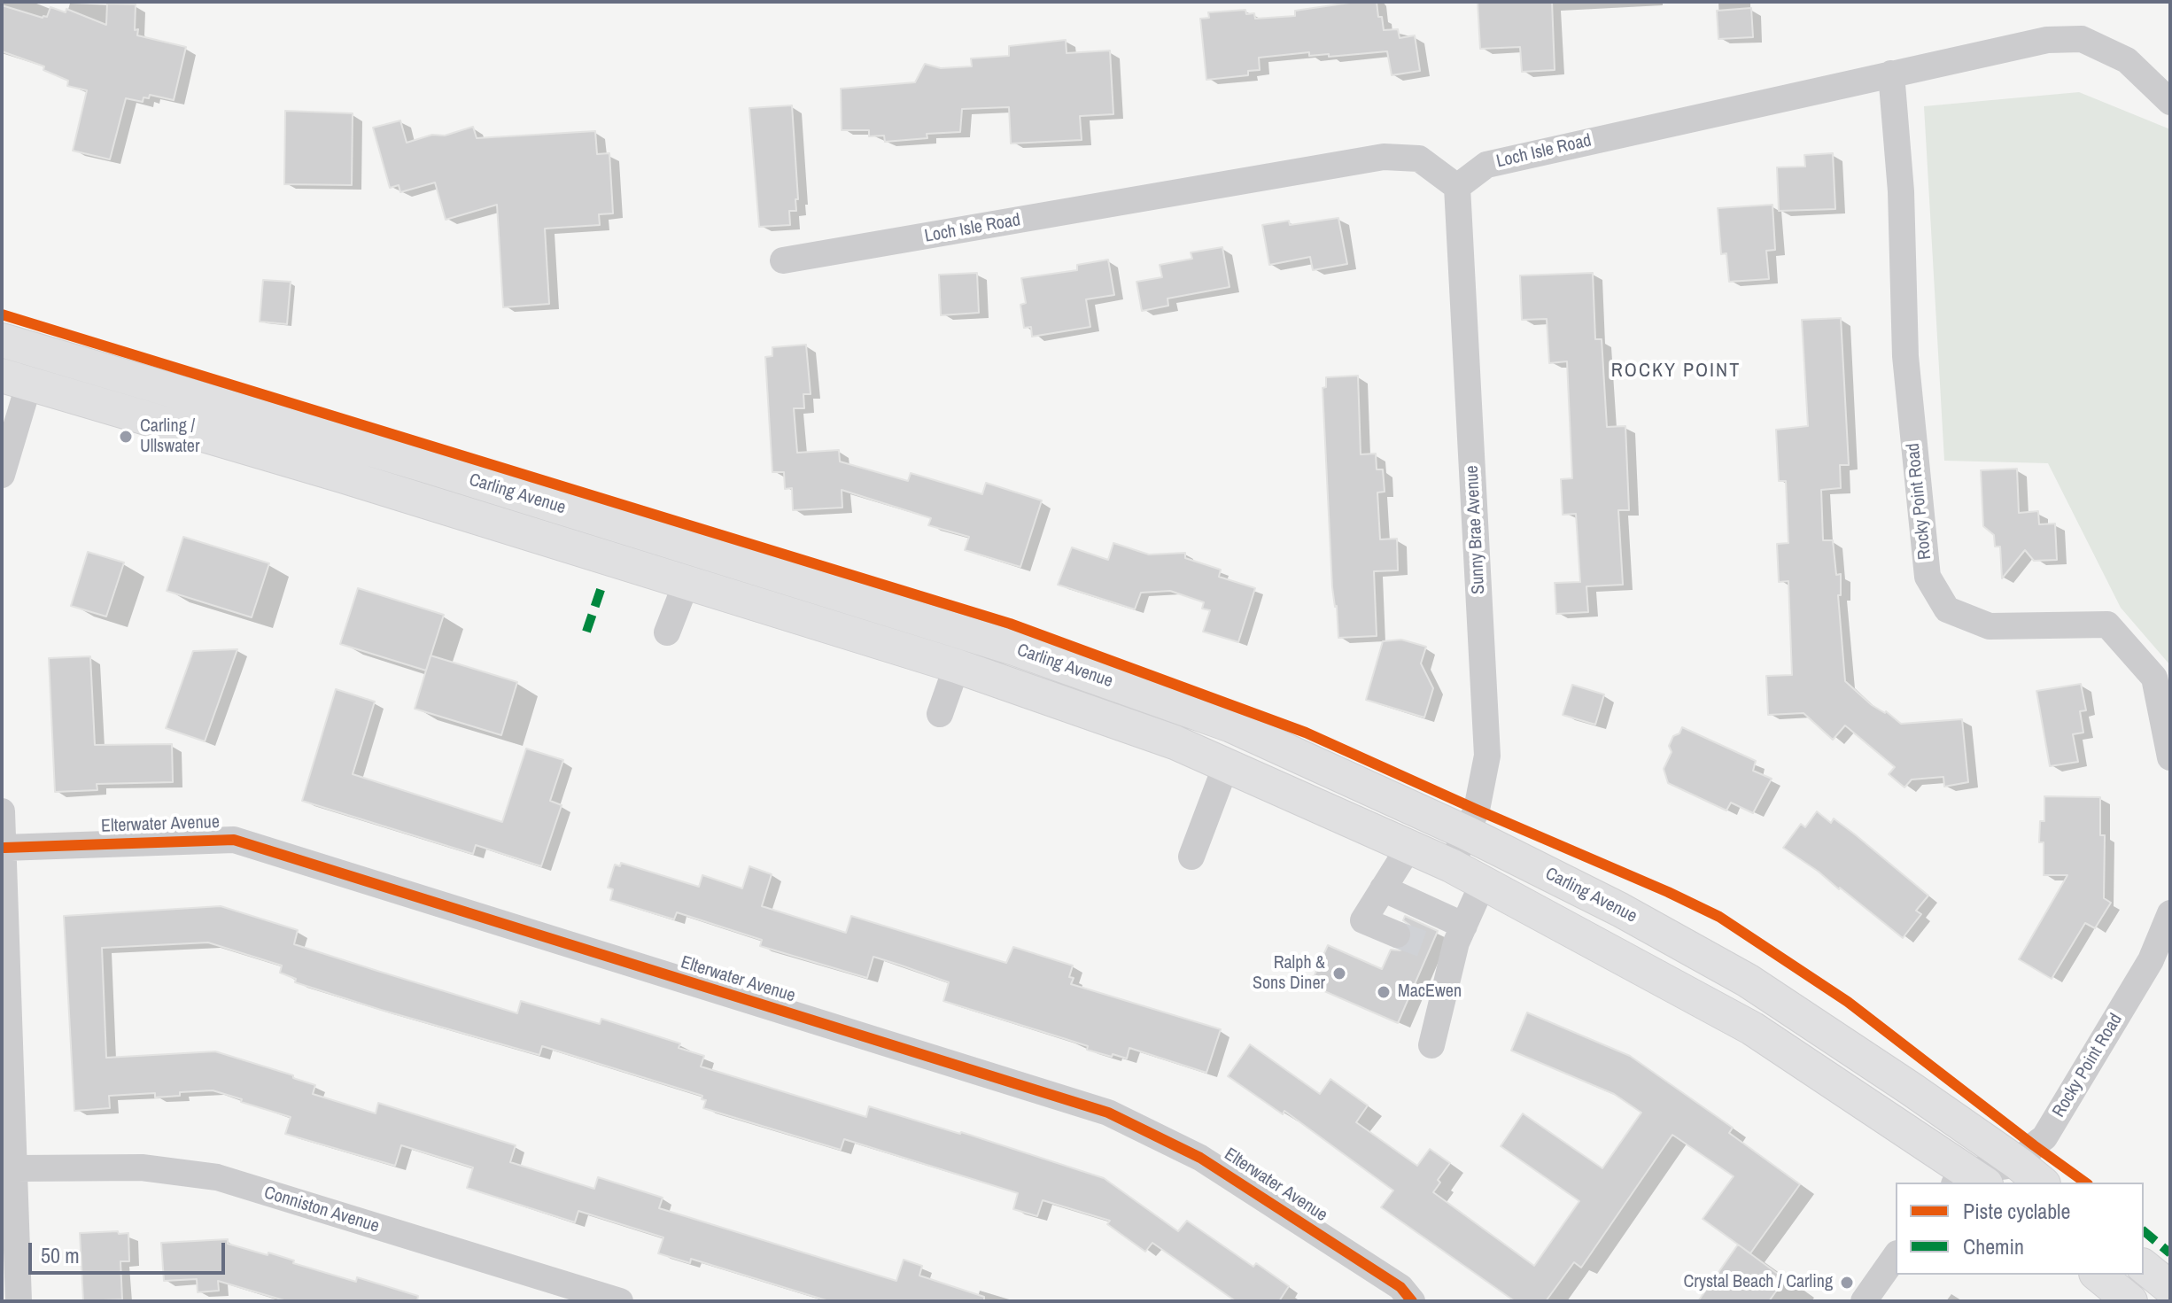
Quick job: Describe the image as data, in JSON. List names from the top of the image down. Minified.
{"streets":{"main road":["Carling Avenue"],"street":["Loch Isle Road","Rocky Point Road","Sunny Brae Avenue","Elterwater Avenue","Conniston Avenue"]},"crossings":[["Loch Isle Road","Rocky Point Road"],["Loch Isle Road","Sunny Brae Avenue"],["Carling Avenue","Rocky Point Road"],["Carling Avenue","Sunny Brae Avenue"]],"districts":["ROCKY POINT"],"places":["Carling / Ullswater","Ralph & Sons Diner","MacEwen","Crystal Beach / Carling"],"legend":["Piste cyclable","Chemin"],"scale_bar":"50 m"}
